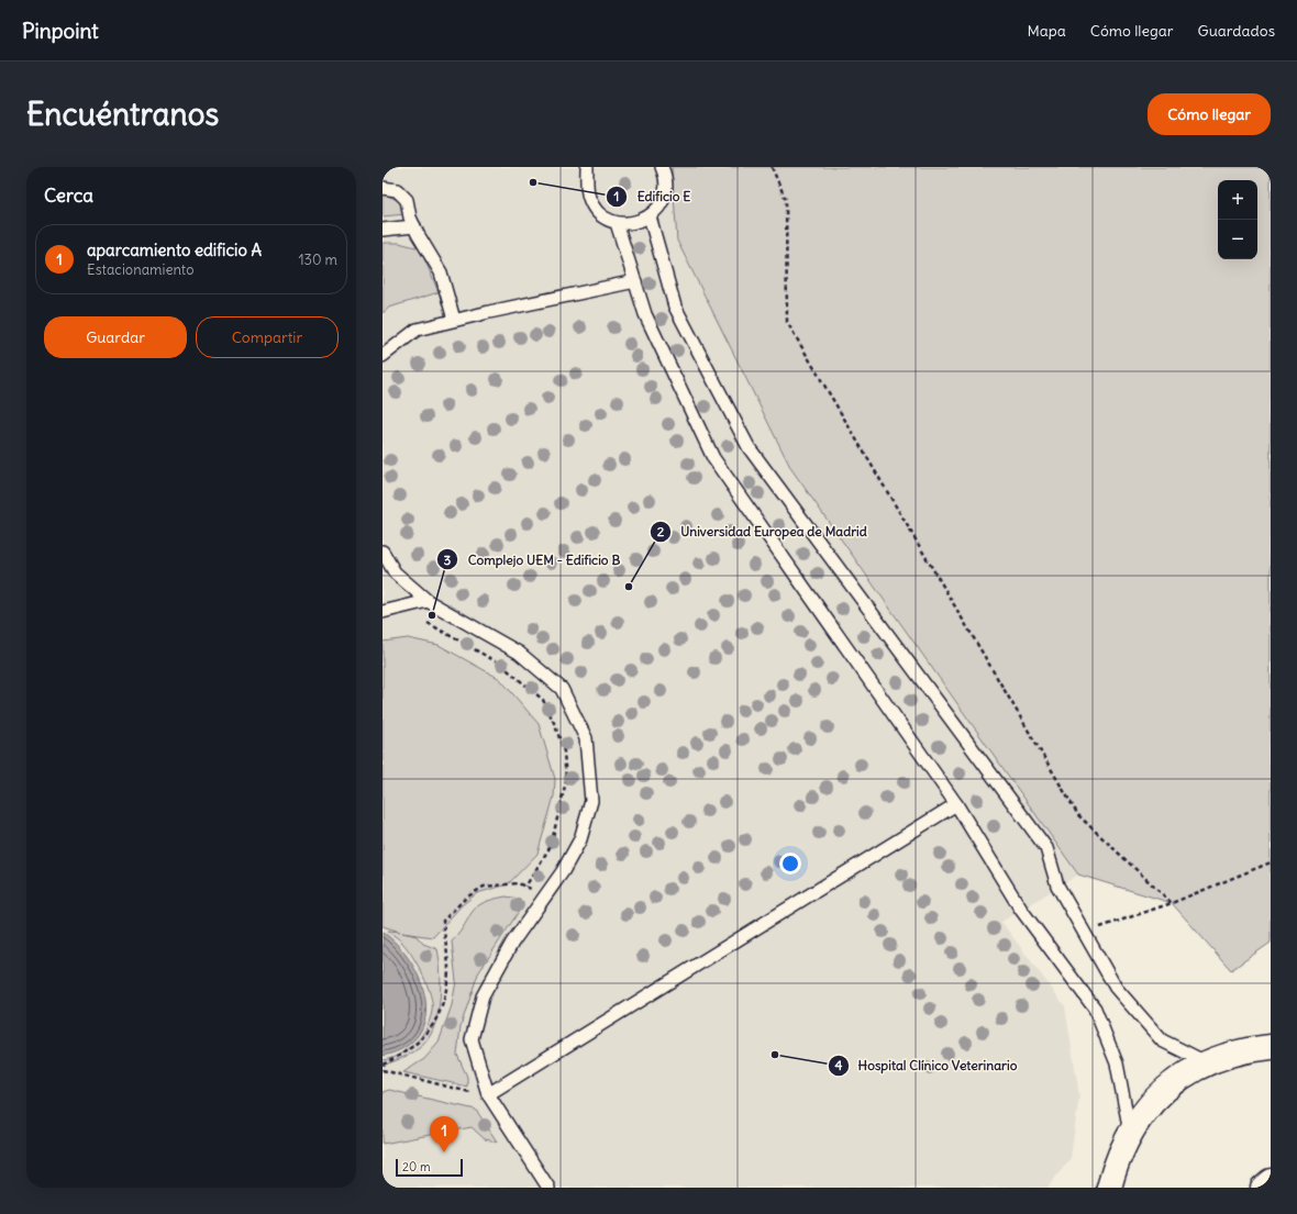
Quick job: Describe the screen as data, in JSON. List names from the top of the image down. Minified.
{"places":["Edificio E","Universidad Europea de Madrid","Complejo UEM - Edificio B","Hospital Clínico Veterinario"],"scale_bar":"20 m","page":{"header":"Pinpoint","nav":["Mapa","Cómo llegar","Guardados"],"buttons":["Cómo llegar",["Guardar","Compartir"]],"title":"Encuéntranos","heading":"Cerca","map_buttons":["+","−"],"list":[{"mark":"1","name":"aparcamiento edificio A","note":"Estacionamiento","value":"130 m"}],"pins":"1","scale":"20 m"}}
